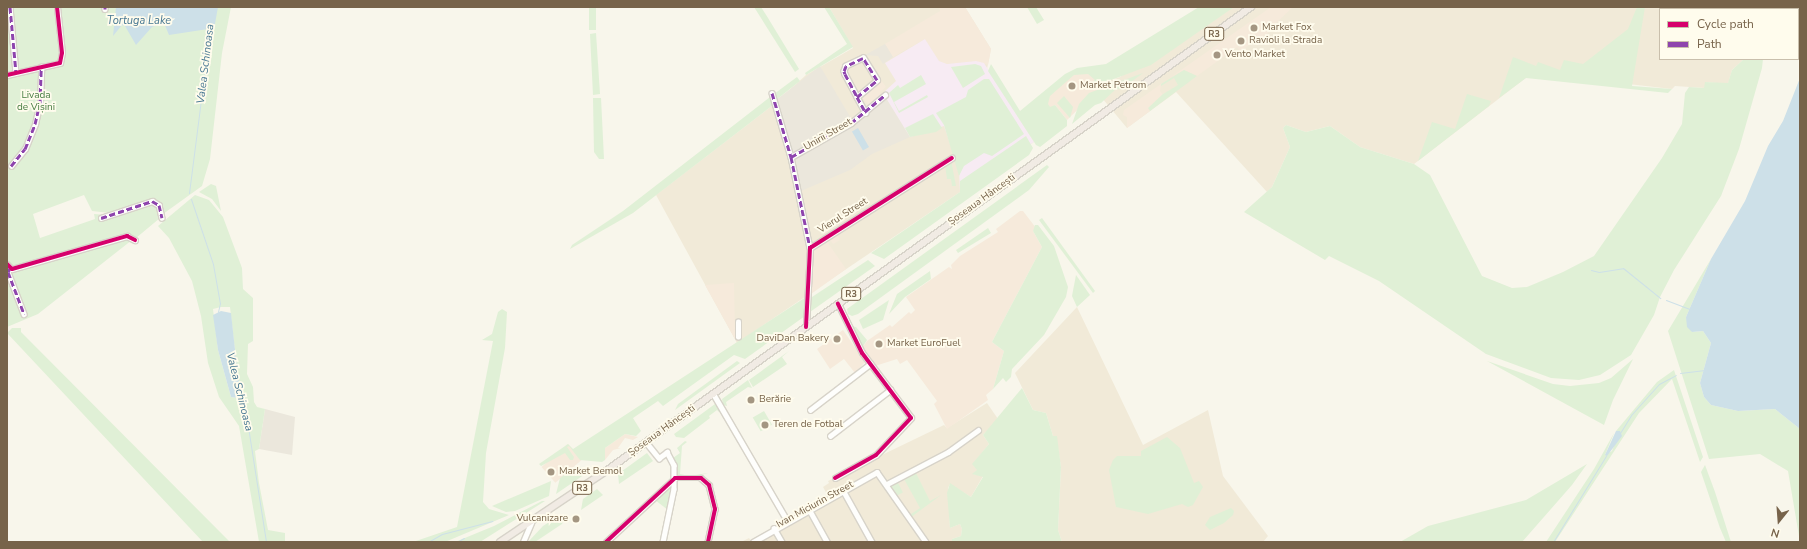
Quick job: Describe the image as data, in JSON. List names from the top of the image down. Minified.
{"streets":{"highway":["R3","Șoseaua Hâncești"],"street":["Unirii Street","Vierul Street","Ivan Miciurin Street"]},"crossings":[["Unirii Street","Vierul Street"],["Șoseaua Hâncești","Vierul Street"]],"water":["Tortuga Lake","Valea Schinoasa"],"parks":["Livada de Vișini"],"places":["Market Fox","Ravioli la Strada","Vento Market","Market Petrom","DaviDan Bakery","Market EuroFuel","Berărie","Teren de Fotbal","Market Bemol","Vulcanizare"],"legend":["Cycle path","Path"],"north":"bottom"}
